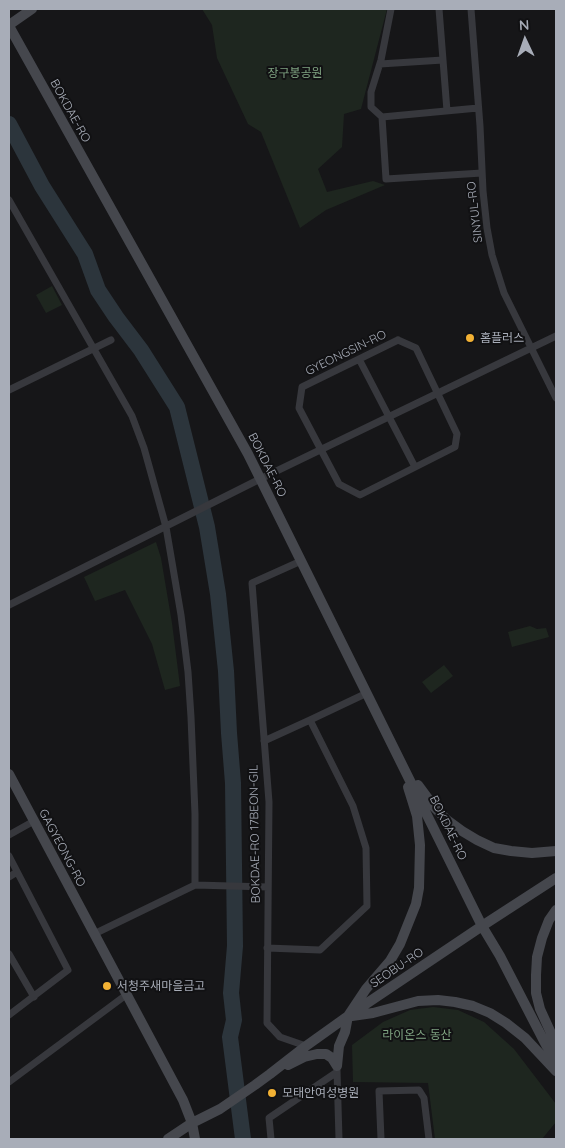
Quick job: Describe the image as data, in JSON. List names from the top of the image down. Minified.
{"streets":{"street":["BOKDAE-RO","SINYUL-RO","GYEONGSIN-RO","BOKDAE-RO 17BEON-GIL","GAGYEONG-RO","SEOBU-RO"]},"crossings":[["BOKDAE-RO","BOKDAE-RO 17BEON-GIL"],["BOKDAE-RO","SEOBU-RO"],["BOKDAE-RO 17BEON-GIL","SEOBU-RO"],["GAGYEONG-RO","SEOBU-RO"]],"parks":["장구봉공원","라이온스 동산"],"places":["홈플러스","서청주새마을금고","모태안여성병원"],"north":"top"}
